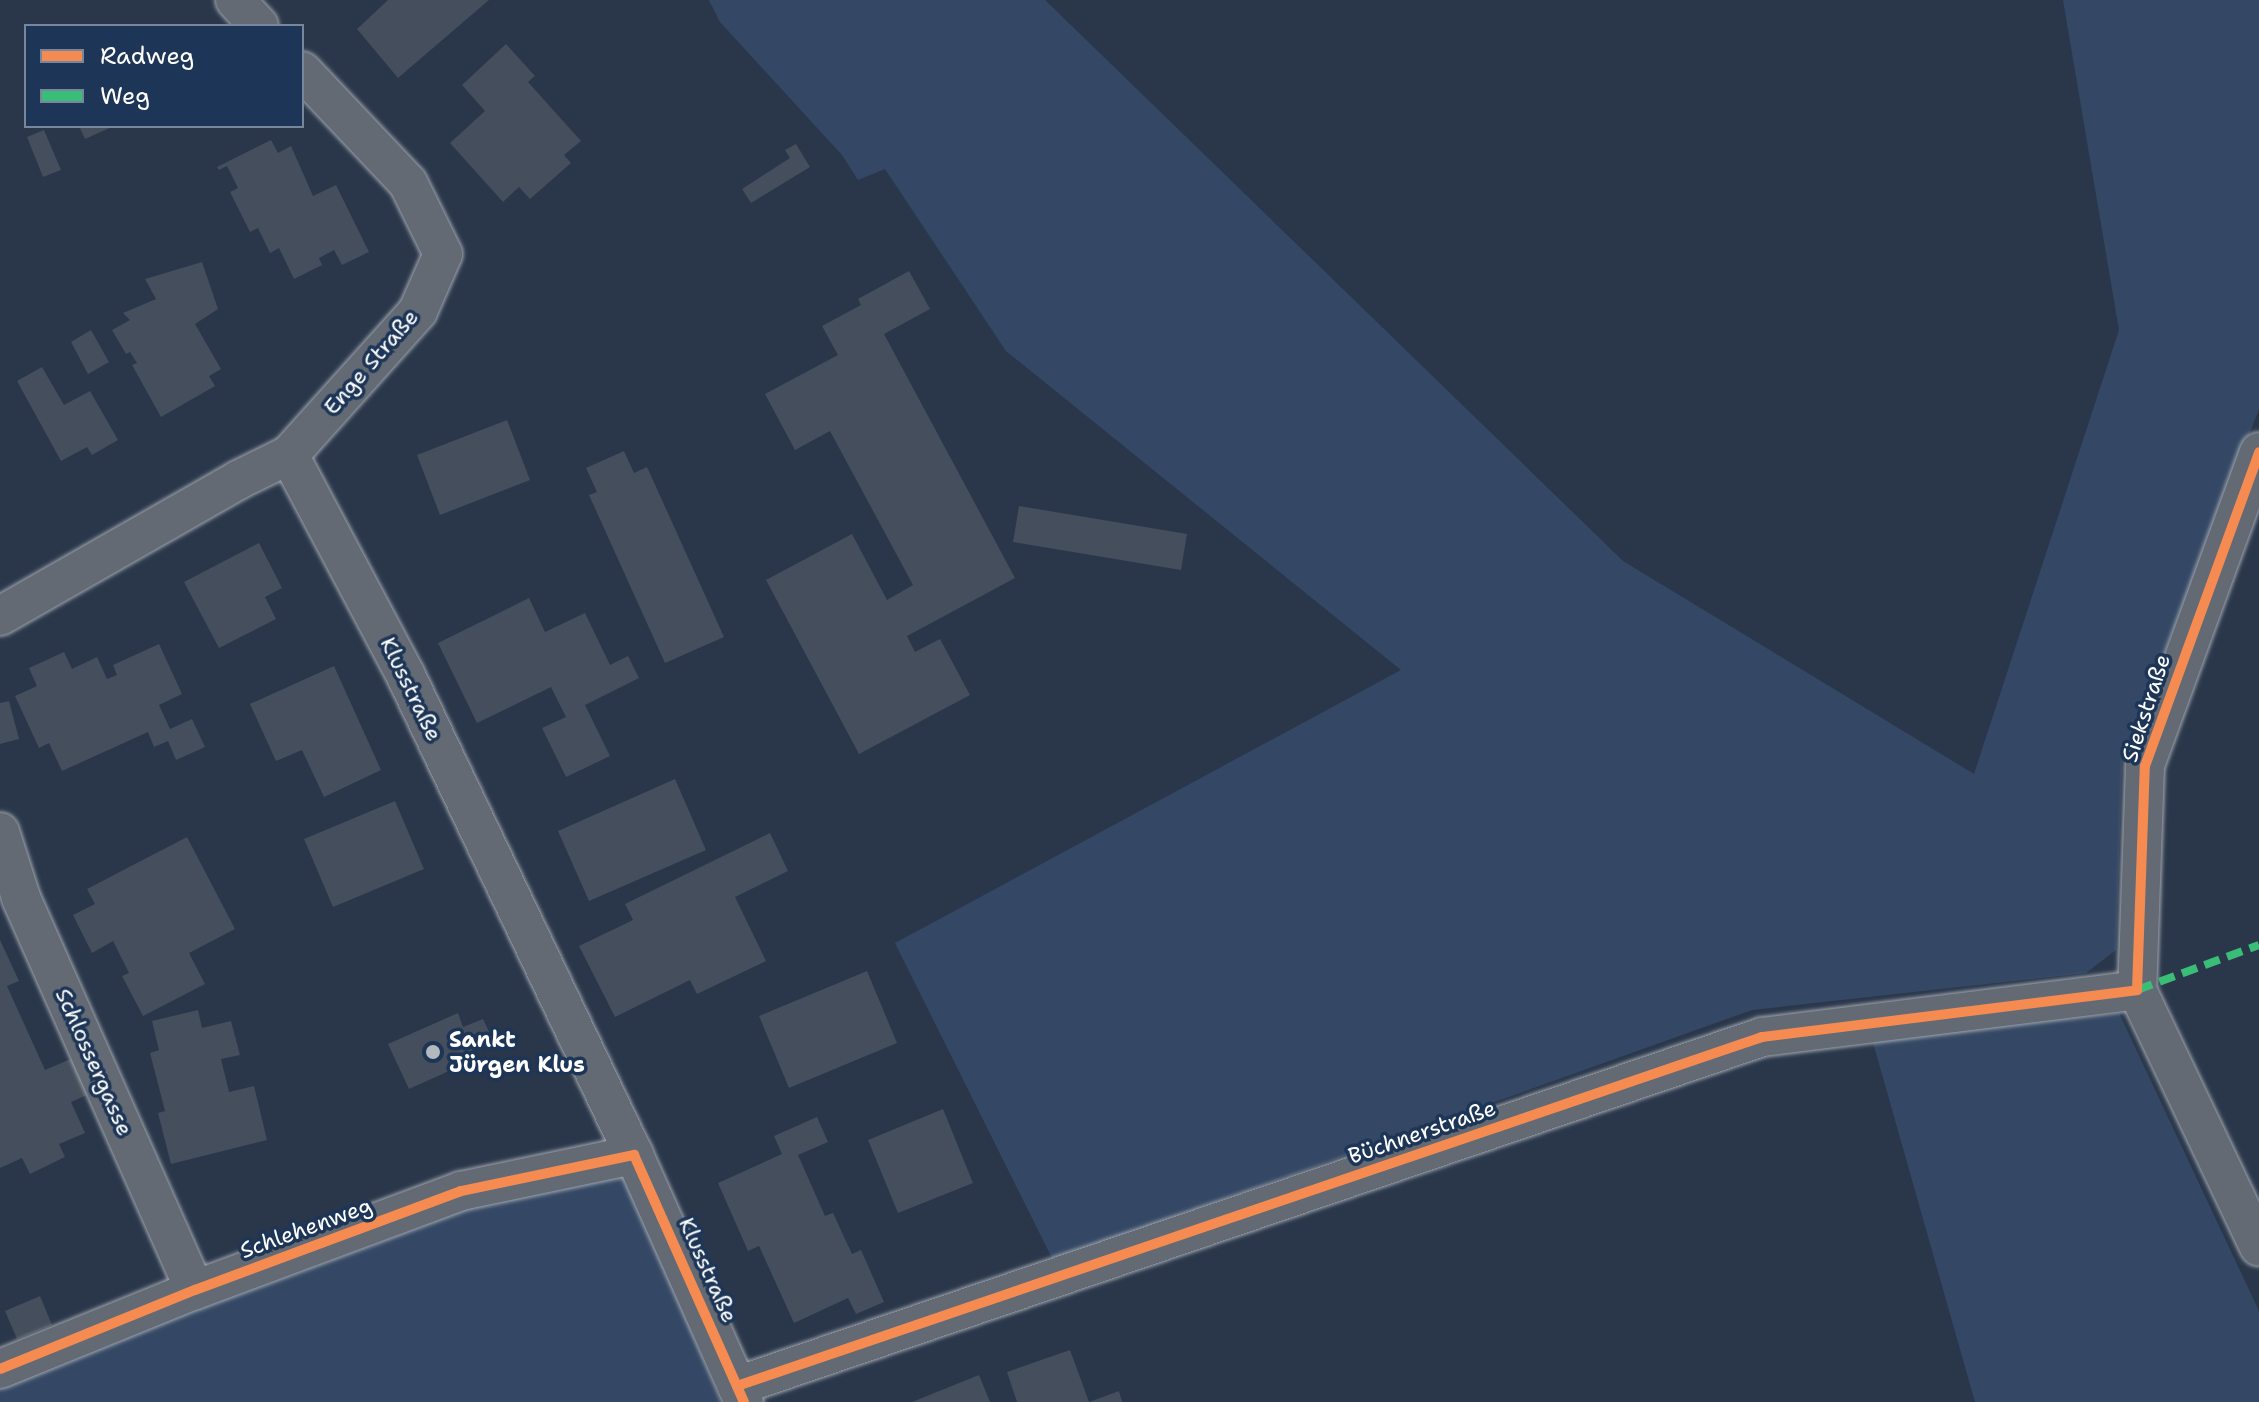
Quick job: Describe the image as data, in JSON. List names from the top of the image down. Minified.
{"streets":{"street":["Enge Straße","Klusstraße","Siekstraße","Schlossergasse","Büchnerstraße","Schlehenweg"]},"crossings":[["Enge Straße","Klusstraße"],["Klusstraße","Büchnerstraße"],["Klusstraße","Schlehenweg"],["Siekstraße","Büchnerstraße"],["Schlossergasse","Schlehenweg"]],"places":["Sankt Jürgen Klus"],"legend":["Radweg","Weg"]}
